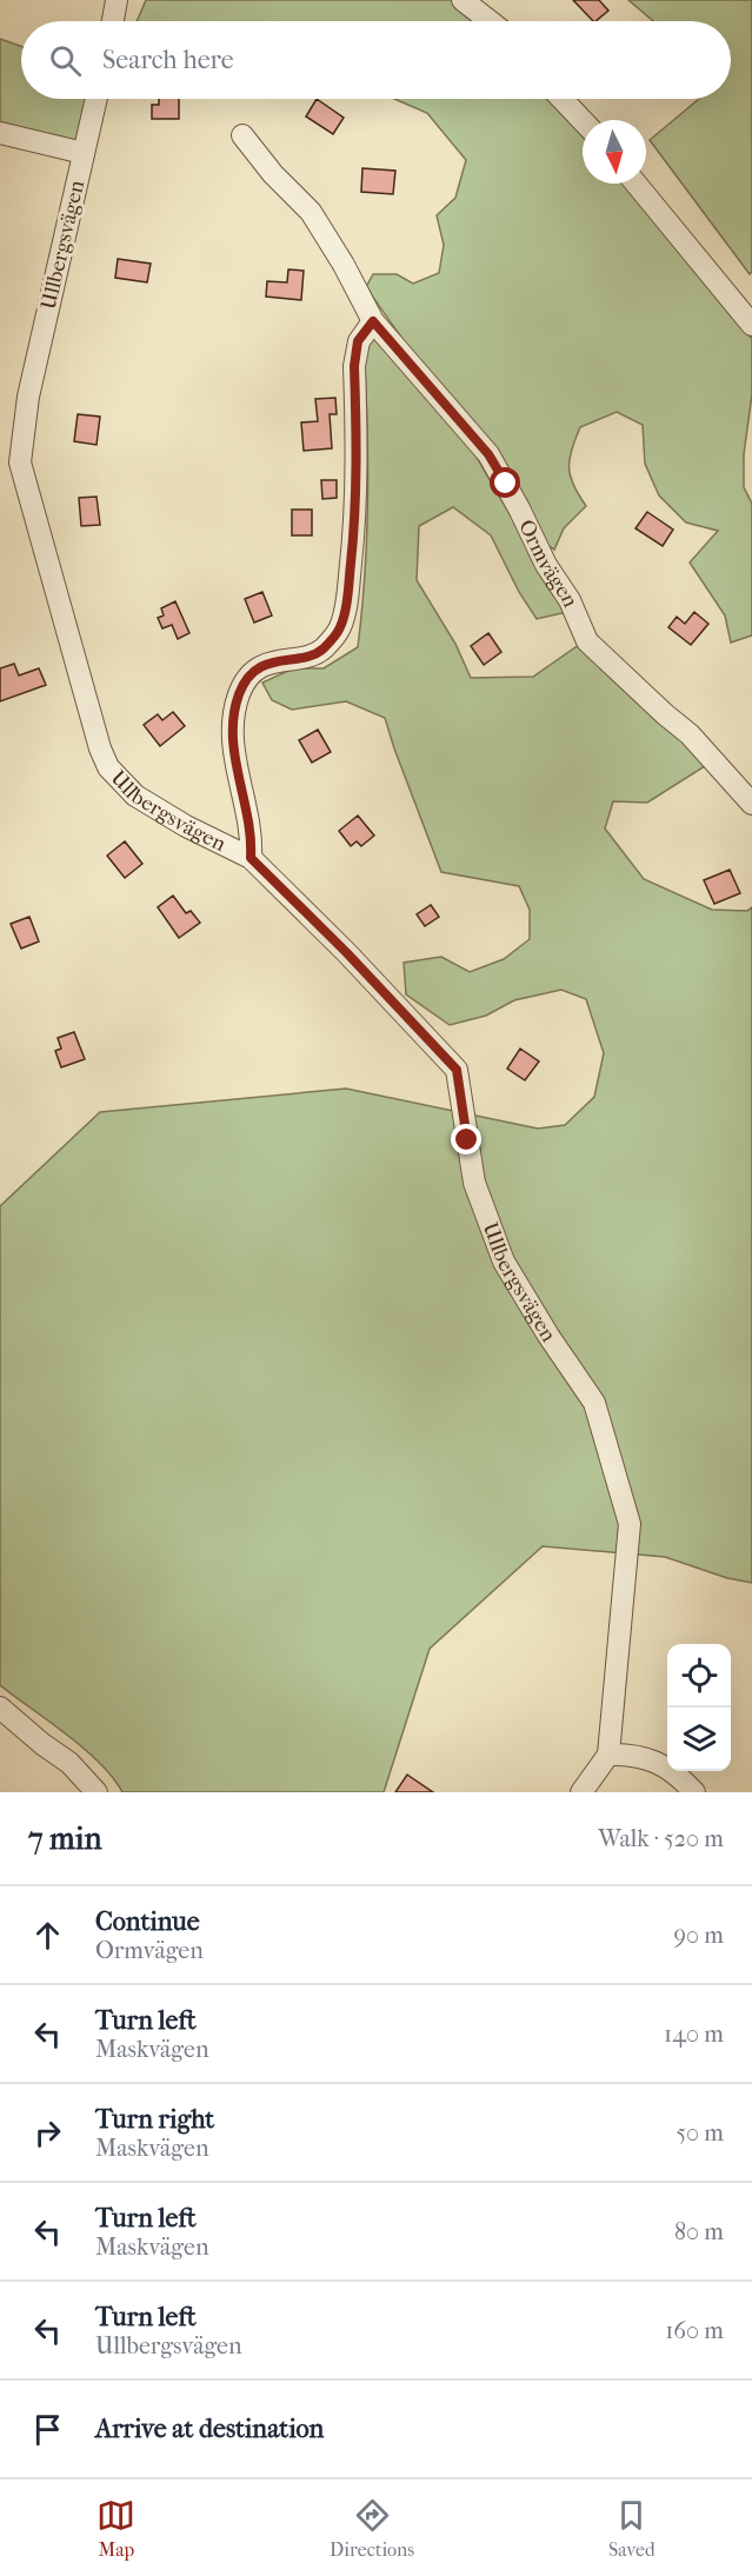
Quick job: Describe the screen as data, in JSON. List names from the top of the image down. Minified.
{"streets":{"street":["Ullbergsvägen","Ormvägen"]},"north":"bottom","page":{"search":"Search here","heading":["7 min","Walk · 520 m"],"list":[["Continue","Ormvägen","90 m"],["Turn left","Maskvägen","140 m"],["Turn right","Maskvägen","50 m"],["Turn left","Maskvägen","80 m"],["Turn left","Ullbergsvägen","160 m"],"Arrive at destination"],"nav":["Map","Directions","Saved"]}}
